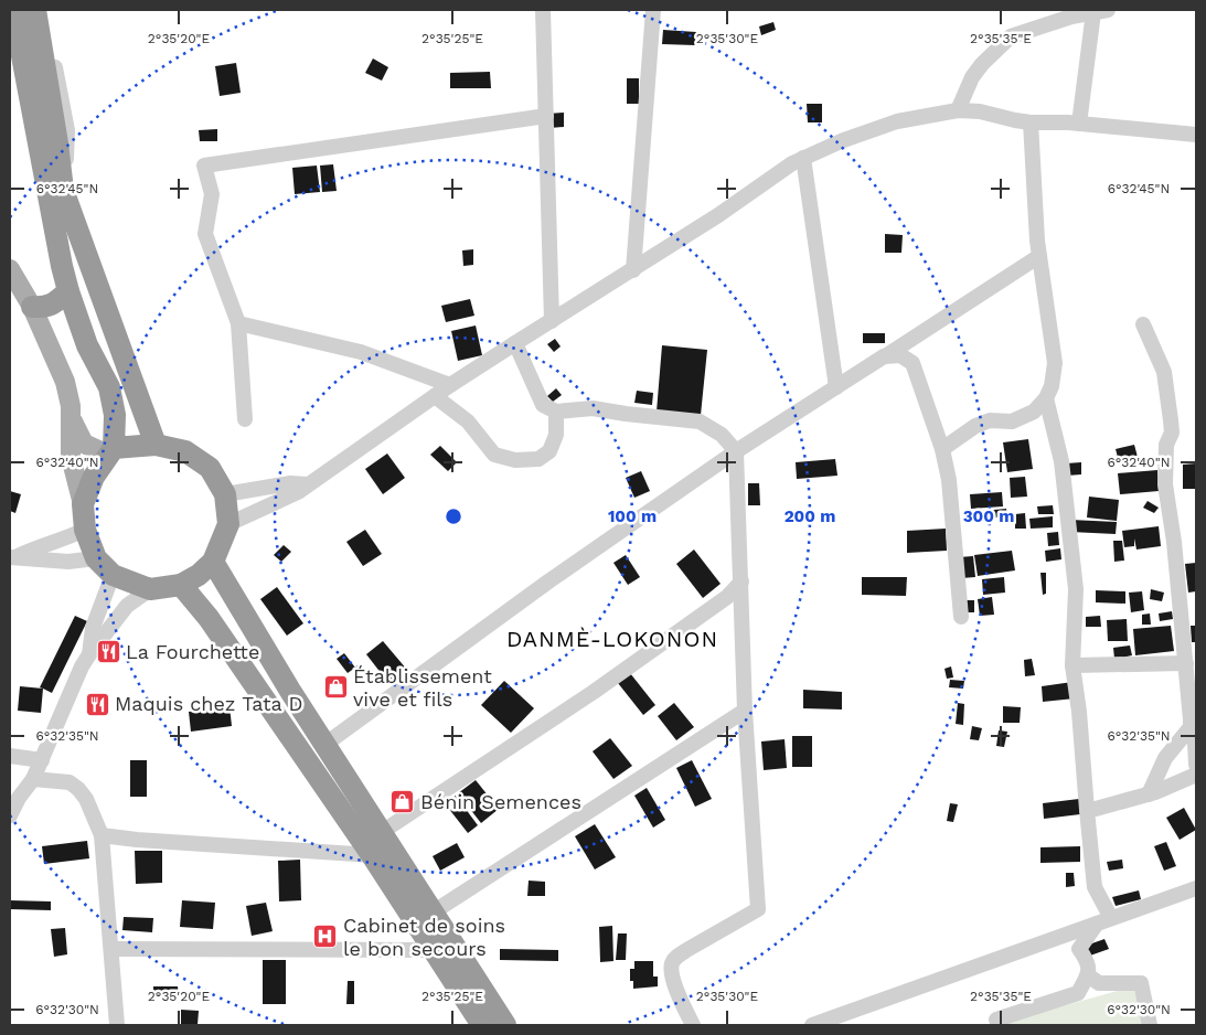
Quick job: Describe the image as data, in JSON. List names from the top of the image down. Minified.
{"districts":["DANMÈ-LOKONON"],"places":{"restaurant":["La Fourchette","Maquis chez Tata D"],"shop":["Établissement vive et fils","Bénin Semences"],"hospital":["Cabinet de soins le bon secours"]},"coordinates":["2°35'20\"E","2°35'25\"E","2°35'30\"E","2°35'35\"E","6°32'45\"N","6°32'40\"N","6°32'35\"N","6°32'30\"N"],"rings":["100 m","200 m","300 m"]}
